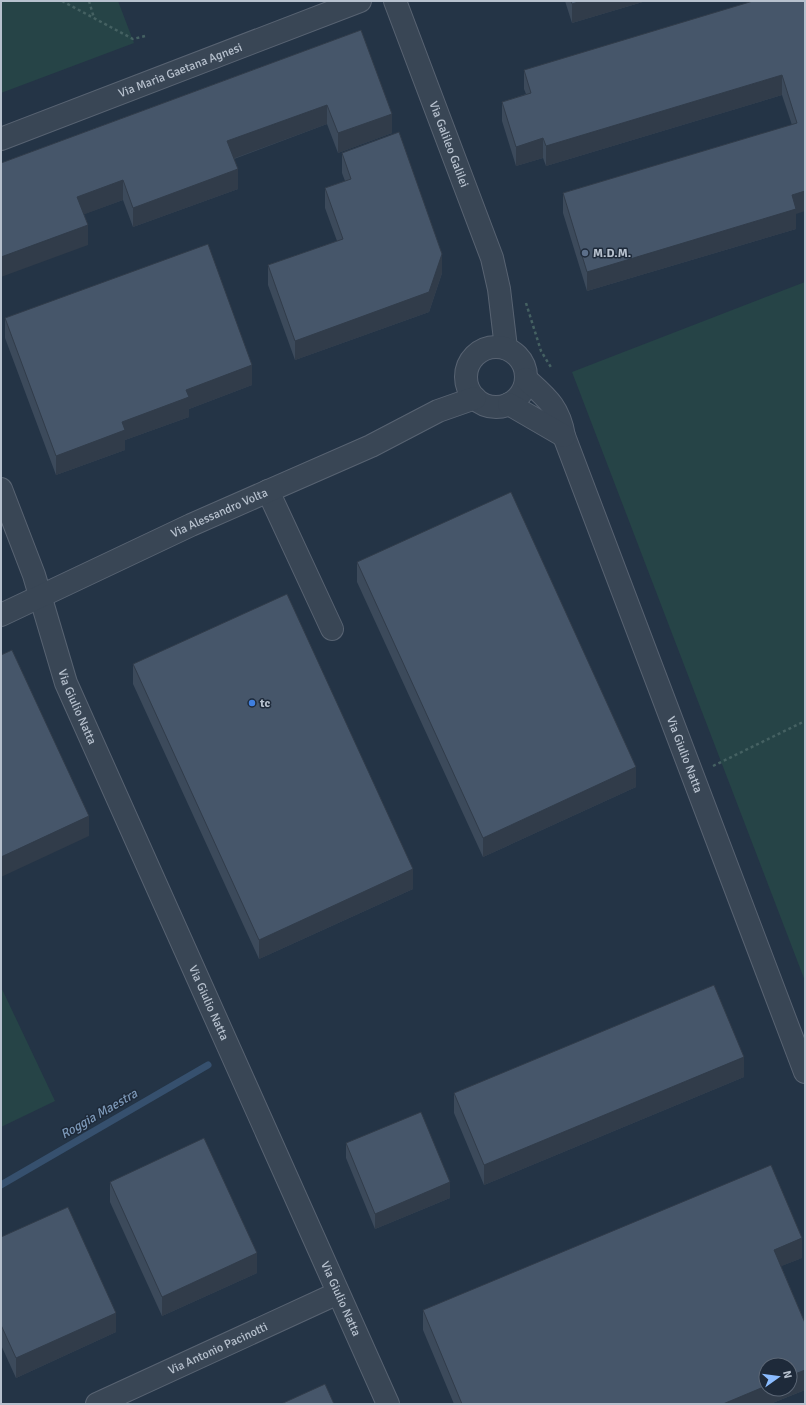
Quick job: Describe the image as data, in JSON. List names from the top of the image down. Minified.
{"streets":{"street":["Via Maria Gaetana Agnesi","Via Galileo Galilei","Via Alessandro Volta","Via Giulio Natta","Via Antonio Pacinotti"]},"crossings":[["Via Galileo Galilei","Via Giulio Natta"],["Via Alessandro Volta","Via Giulio Natta"],["Via Giulio Natta","Via Antonio Pacinotti"]],"water":["Roggia Maestra"],"places":["M.D.M.","tc"],"north":"right"}
